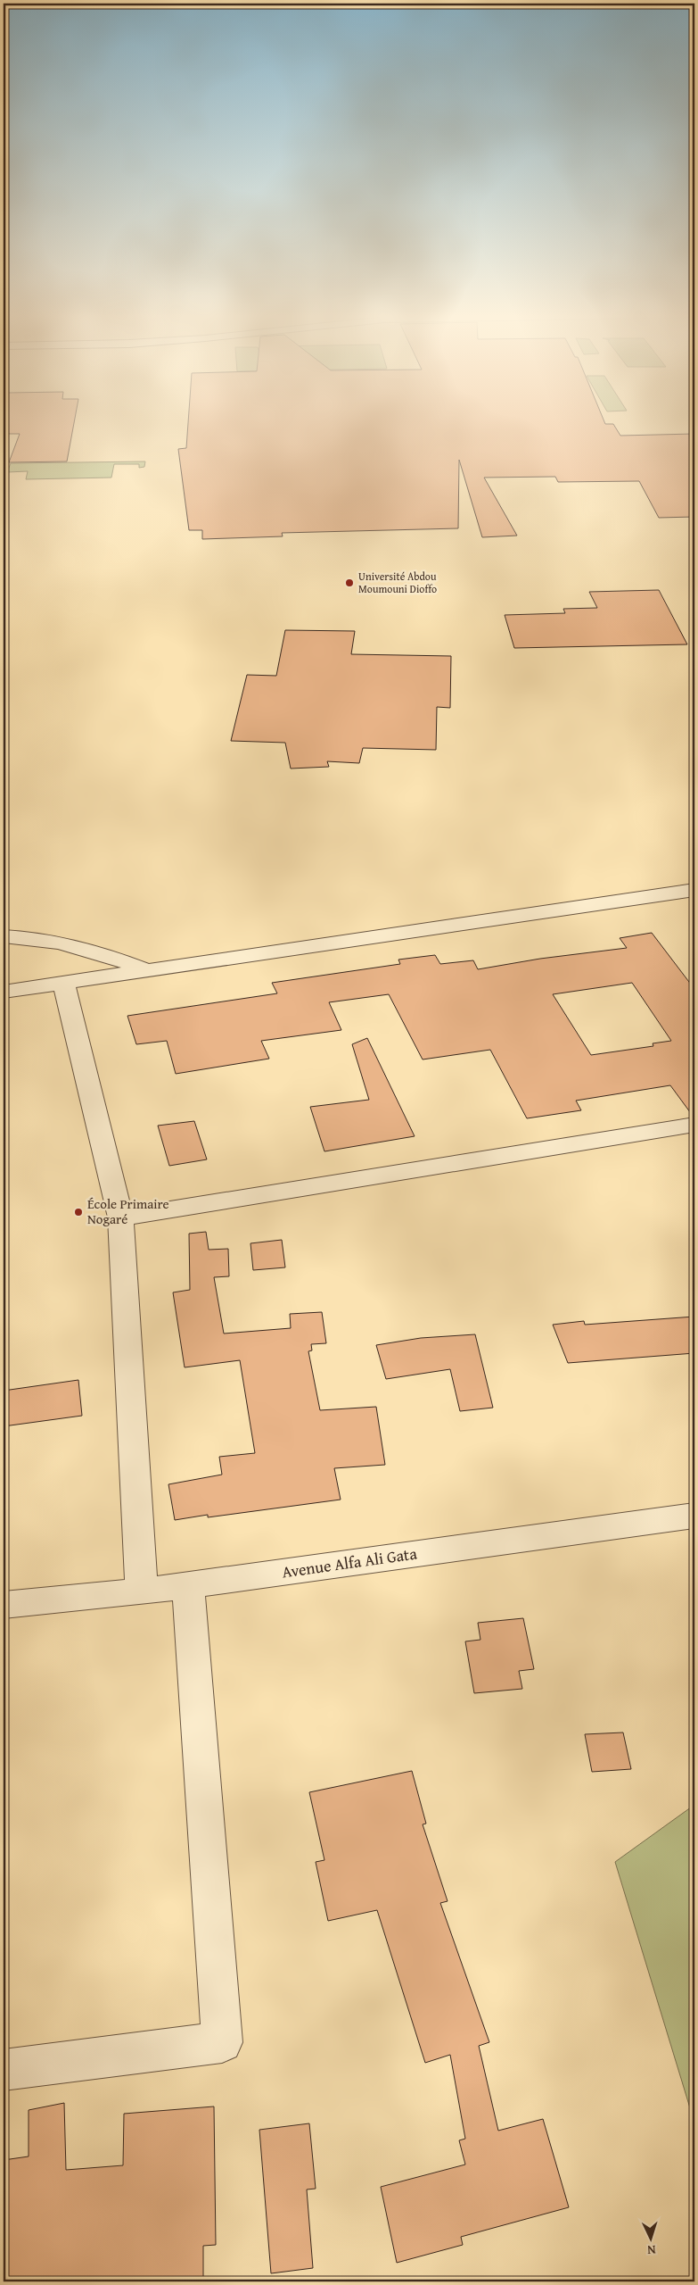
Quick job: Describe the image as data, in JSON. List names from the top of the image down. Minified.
{"streets":{"street":["Avenue Alfa Ali Gata"]},"places":["Université Abdou Moumouni Dioffo","École Primaire Nogaré"],"north":"bottom"}
